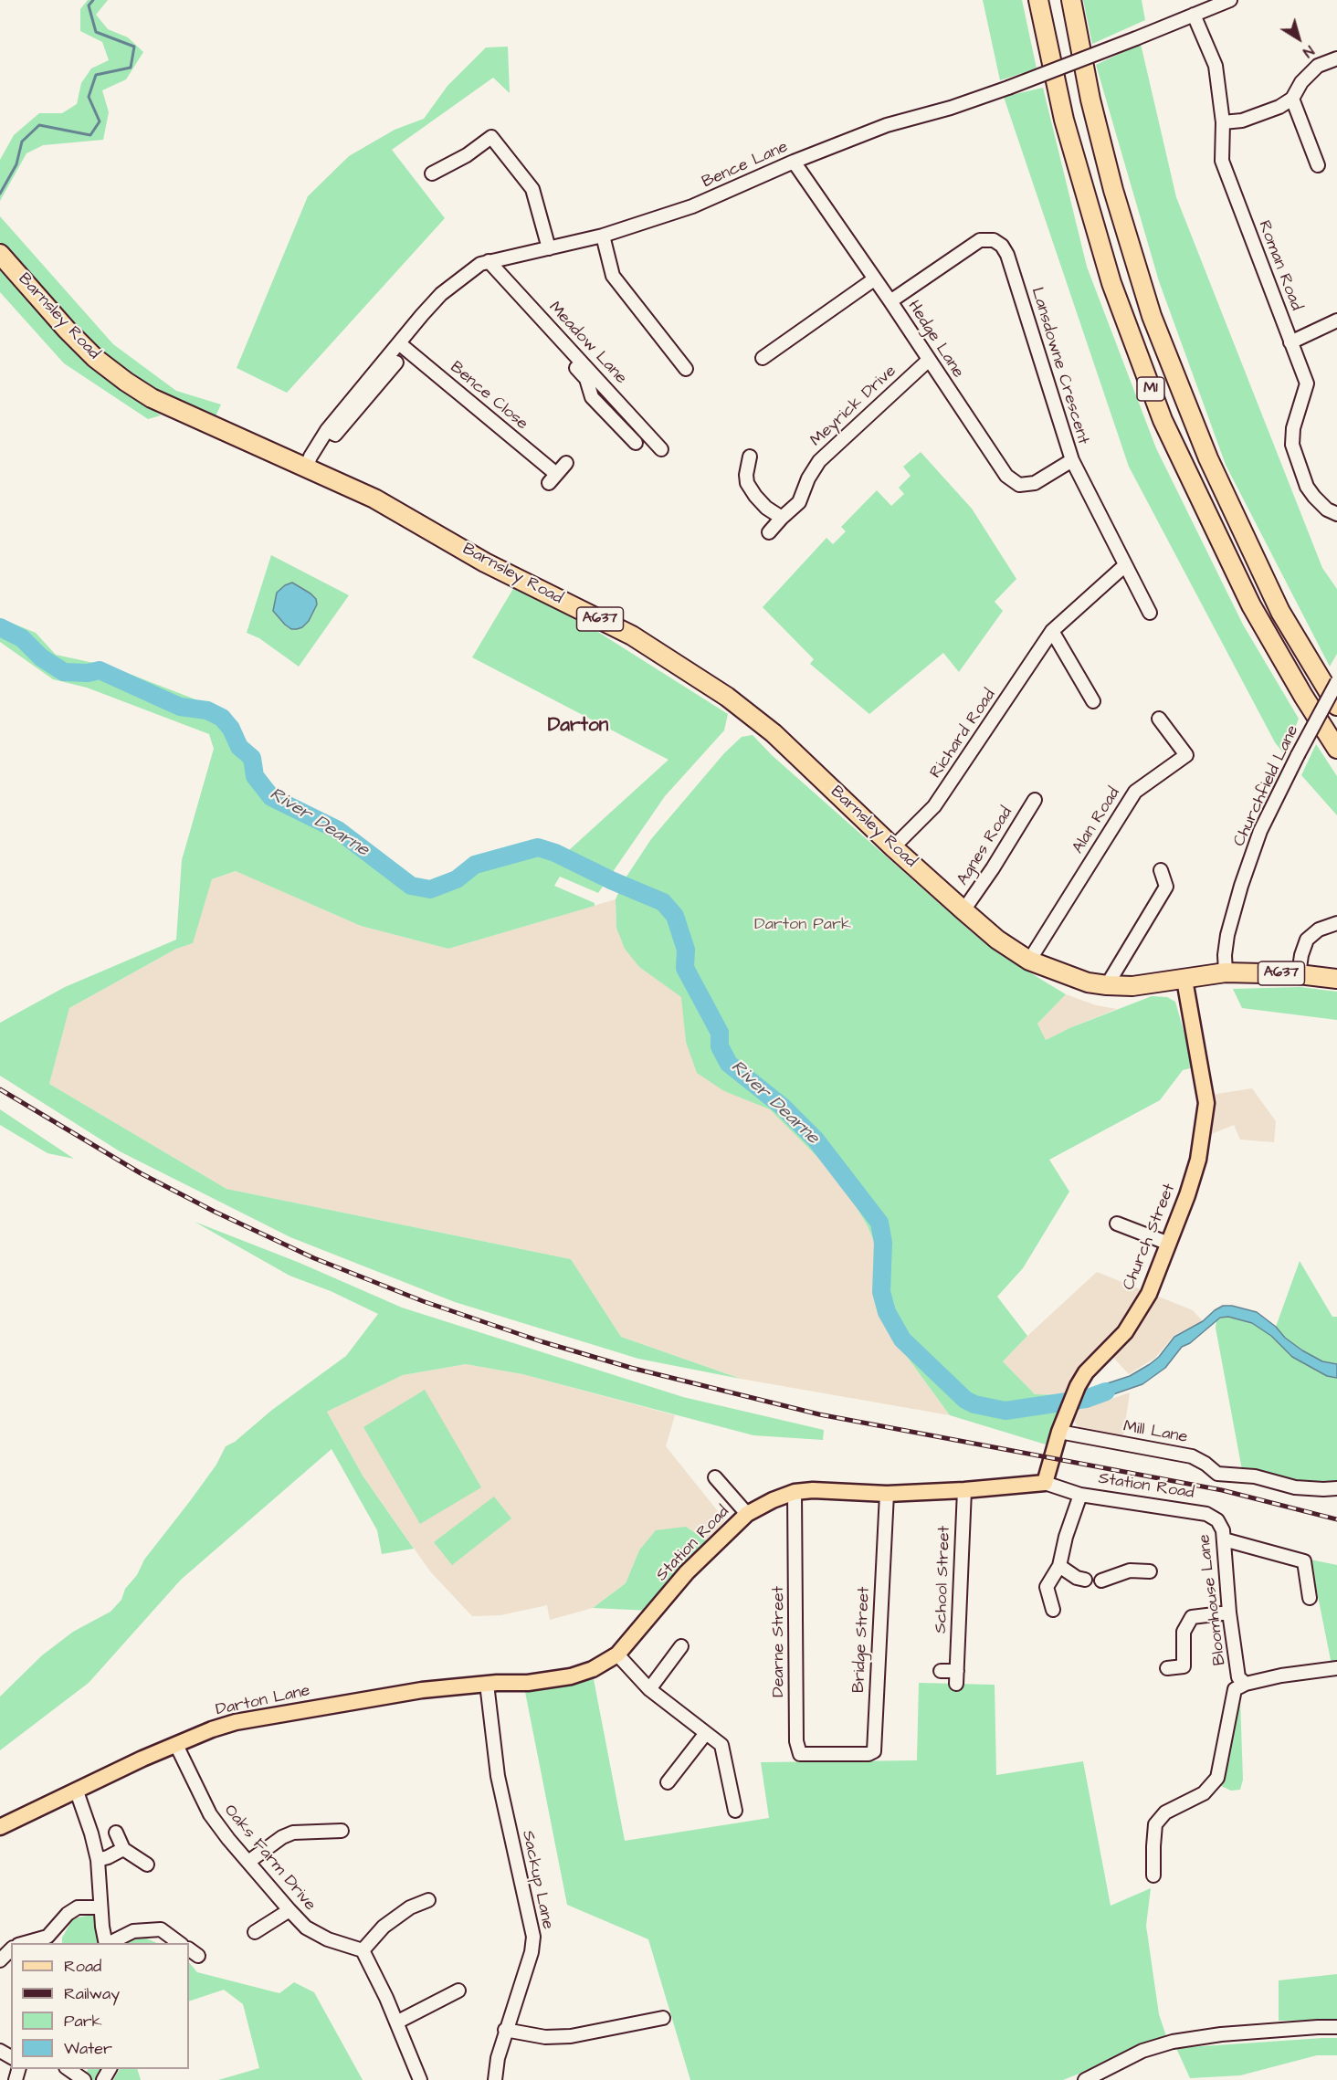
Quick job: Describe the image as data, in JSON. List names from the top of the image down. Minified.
{"streets":{"highway":["Barnsley Road","M1","A637"],"main road":["Church Street","Station Road","Darton Lane"],"street":["Bence Lane","Roman Road","Hedge Lane","Meadow Lane","Lansdowne Crescent","Bence Close","Meyrick Drive","Richard Road","Churchfield Lane","Alan Road","Agnes Road","Mill Lane","School Street","Bloomhouse Lane","Bridge Street","Dearne Street","Oaks Farm Drive","Sackup Lane"]},"crossings":[["Bence Lane","Roman Road"],["Bence Lane","Barnsley Road"],["Bence Lane","Hedge Lane"],["Bence Lane","Meadow Lane"],["Bence Lane","Bence Close"],["Barnsley Road","A637"],["Barnsley Road","Richard Road"],["Barnsley Road","Alan Road"],["Barnsley Road","Agnes Road"],["Barnsley Road","Church Street"],["Hedge Lane","Lansdowne Crescent"],["Hedge Lane","Meyrick Drive"],["Lansdowne Crescent","Richard Road"],["A637","Churchfield Lane"],["A637","Church Street"],["Church Street","Mill Lane"],["Church Street","Station Road"],["Station Road","School Street"],["Station Road","Bloomhouse Lane"],["Station Road","Bridge Street"],["Station Road","Dearne Street"],["Station Road","Darton Lane"],["Station Road","Sackup Lane"],["Bridge Street","Dearne Street"],["Darton Lane","Oaks Farm Drive"],["Darton Lane","Sackup Lane"]],"districts":["Darton"],"water":["River Dearne"],"parks":["Darton Park"],"legend":["Road","Railway","Park","Water"],"north":"bottom right"}
